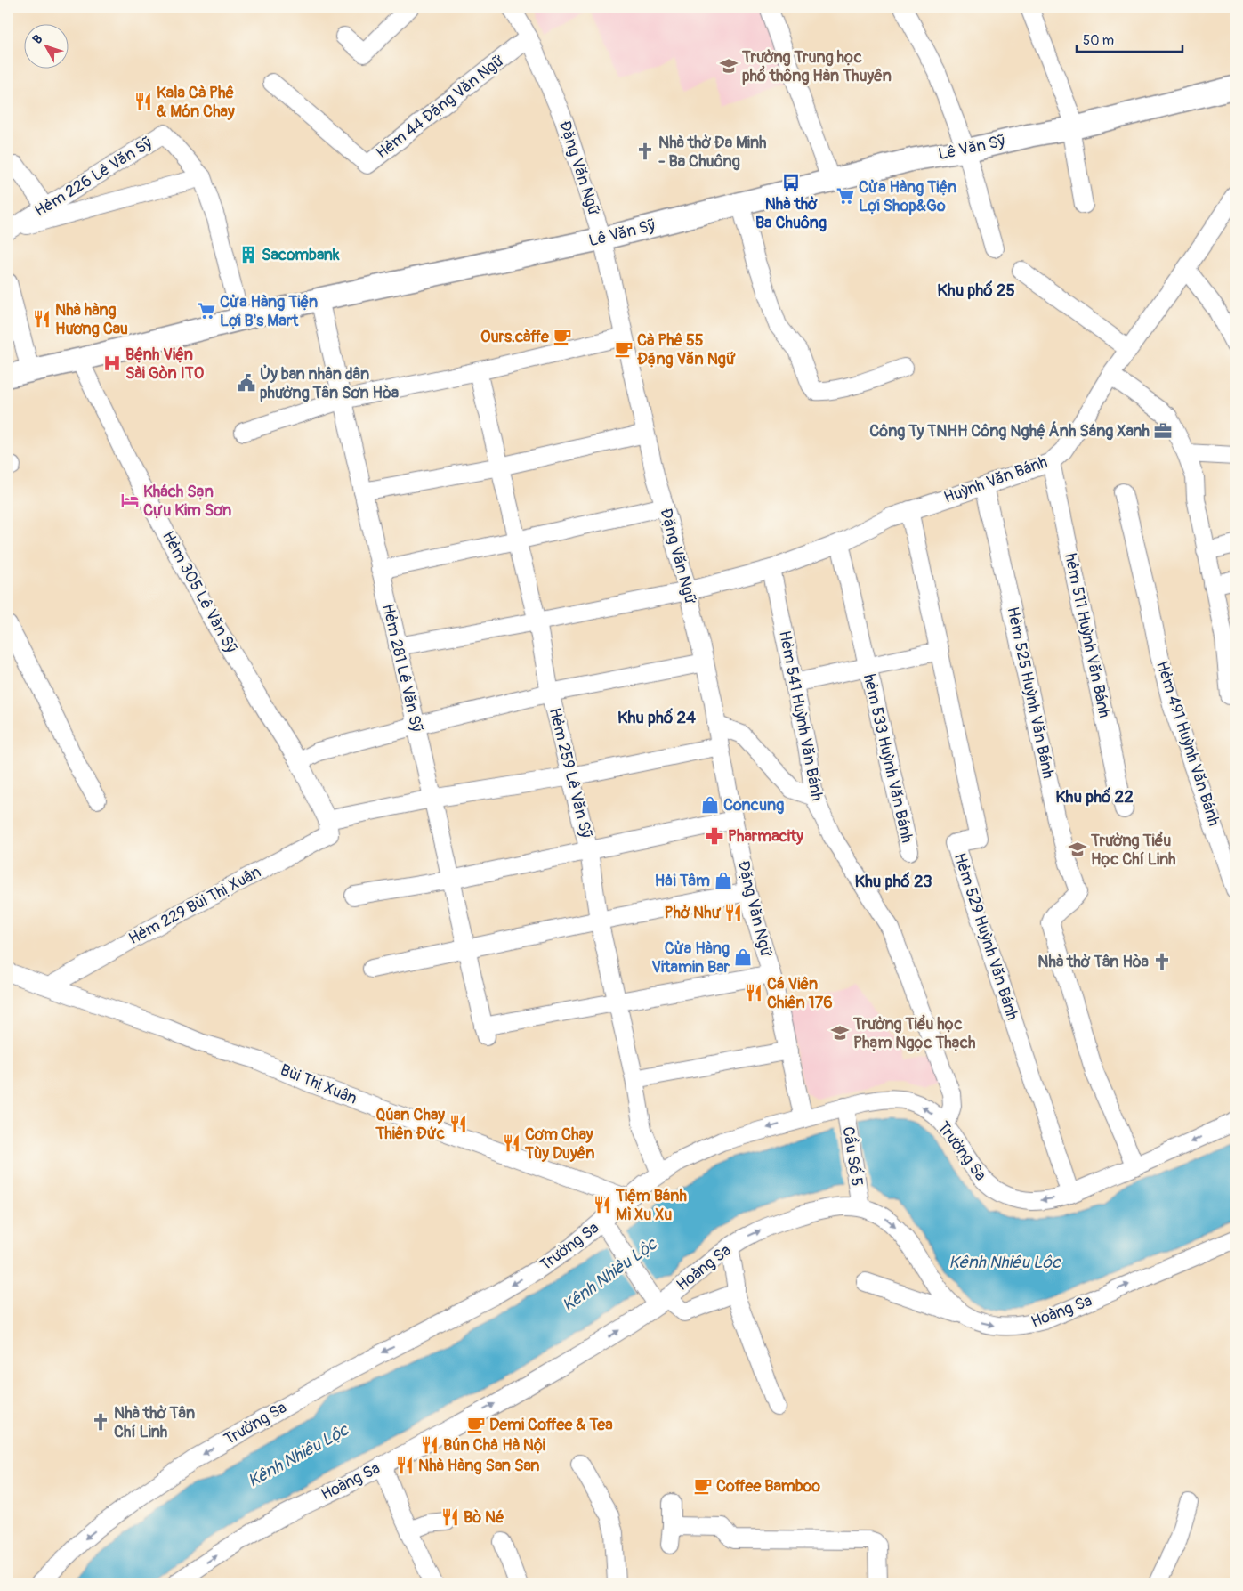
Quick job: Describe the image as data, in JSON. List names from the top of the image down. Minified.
{"streets":{"main road":["Lê Văn Sỹ"],"street":["Hẻm 44 Đặng Văn Ngữ","Đặng Văn Ngữ","Hẻm 226 Lê Văn Sỹ","Huỳnh Văn Bánh","Hẻm 305 Lê Văn Sỹ","hẻm 511 Huỳnh Văn Bánh","Hẻm 281 Lê Văn Sỹ","Hẻm 525 Huỳnh Văn Bánh","Hẻm 541 Huỳnh Văn Bánh","Hẻm 491 Huỳnh Văn Bánh","hẻm 533 Huỳnh Văn Bánh","Hẻm 259 Lê Văn Sỹ","Hẻm 229 Bùi Thị Xuân","Hẻm 529 Huỳnh Văn Bánh","Bùi Thị Xuân","Trường Sa","Cầu Số 5","Hoàng Sa"]},"crossings":[["Hẻm 44 Đặng Văn Ngữ","Đặng Văn Ngữ"],["Lê Văn Sỹ","Đặng Văn Ngữ"],["Lê Văn Sỹ","Hẻm 226 Lê Văn Sỹ"],["Lê Văn Sỹ","Hẻm 305 Lê Văn Sỹ"],["Lê Văn Sỹ","Hẻm 281 Lê Văn Sỹ"],["Đặng Văn Ngữ","Huỳnh Văn Bánh"],["Đặng Văn Ngữ","Trường Sa"],["Huỳnh Văn Bánh","hẻm 511 Huỳnh Văn Bánh"],["Huỳnh Văn Bánh","Hẻm 281 Lê Văn Sỹ"],["Huỳnh Văn Bánh","Hẻm 525 Huỳnh Văn Bánh"],["Huỳnh Văn Bánh","Hẻm 541 Huỳnh Văn Bánh"],["Huỳnh Văn Bánh","hẻm 533 Huỳnh Văn Bánh"],["Huỳnh Văn Bánh","Hẻm 259 Lê Văn Sỹ"],["Huỳnh Văn Bánh","Hẻm 529 Huỳnh Văn Bánh"],["Hẻm 305 Lê Văn Sỹ","Hẻm 229 Bùi Thị Xuân"],["Hẻm 281 Lê Văn Sỹ","Hẻm 259 Lê Văn Sỹ"],["Hẻm 525 Huỳnh Văn Bánh","Trường Sa"],["Hẻm 541 Huỳnh Văn Bánh","hẻm 533 Huỳnh Văn Bánh"],["Hẻm 541 Huỳnh Văn Bánh","Trường Sa"],["Hẻm 259 Lê Văn Sỹ","Trường Sa"],["Hẻm 229 Bùi Thị Xuân","Bùi Thị Xuân"],["Hẻm 529 Huỳnh Văn Bánh","Trường Sa"],["Bùi Thị Xuân","Trường Sa"],["Trường Sa","Cầu Số 5"],["Cầu Số 5","Hoàng Sa"]],"one_way":["Trường Sa","Hoàng Sa"],"districts":["Khu phố 25","Khu phố 24","Khu phố 22","Khu phố 23"],"water":["Kênh Nhiêu Lộc"],"places":{"school or university":["Trường Trung học phổ thông Hàn Thuyên","Trường Tiểu Học Chí Linh","Trường Tiểu học Phạm Ngọc Thạch"],"restaurant":["Kala Cà Phê & Món Chay","Nhà hàng Hương Cau","Phở Như","Cá Viên Chiên 176","Qúan Chay Thiên Đức","Cơm Chay Tùy Duyên","Tiệm Bánh Mì Xu Xu","Bún Chả Hà Nội","Nhà Hàng San San","Bò Né"],"church":["Nhà thờ Đa Minh - Ba Chuông","Nhà thờ Tân Hòa","Nhà thờ Tân Chí Linh"],"bus stop":["Nhà thờ Ba Chuông"],"supermarket":["Cửa Hàng Tiện Lợi Shop&Go","Cửa Hàng Tiện Lợi B's Mart"],"building":["Sacombank"],"cafe":["Ours.càffe","Cà Phê 55 Đặng Văn Ngữ","Demi Coffee & Tea","Coffee Bamboo"],"hospital":["Bệnh Viện Sài Gòn ITO"],"public building":["Ủy ban nhân dân phường Tân Sơn Hòa"],"office":["Công Ty TNHH Công Nghệ Ánh Sáng Xanh"],"hotel":["Khách Sạn Cựu Kim Sơn"],"shop":["Concung","Hải Tâm","Cửa Hàng Vitamin Bar"],"pharmacy":["Pharmacity"]},"scale_bar":"50 m","north":"top left"}
